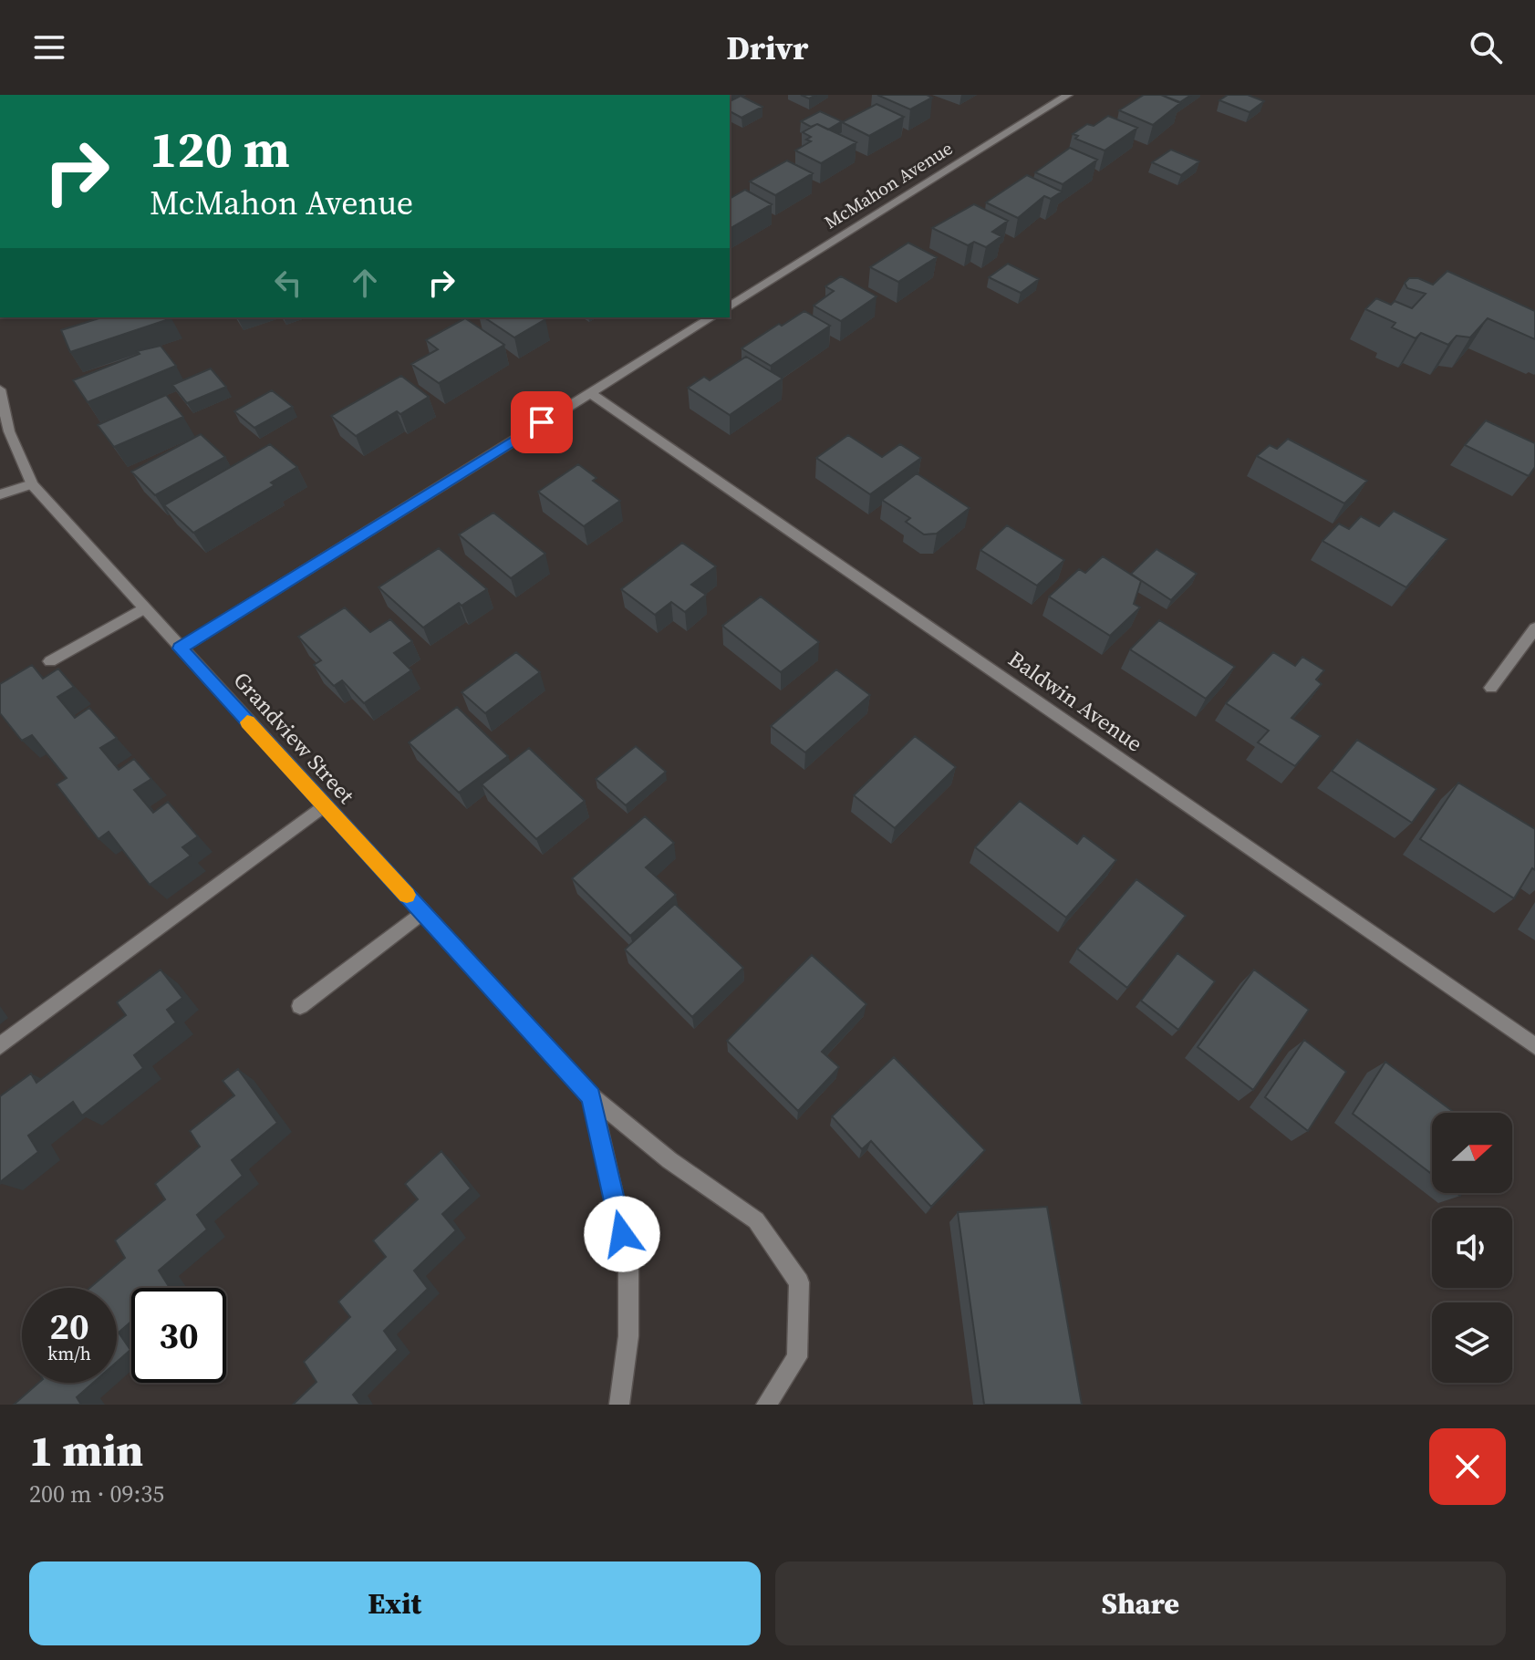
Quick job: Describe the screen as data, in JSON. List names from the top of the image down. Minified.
{"streets":{"street":["McMahon Avenue","Baldwin Avenue","Grandview Street"]},"north":"right","page":{"header":"Drivr","turn":["120 m","McMahon Avenue"],"speed":"20 km/h","limit":"30","heading":["1 min","200 m · 09:35"],"buttons":["Exit","Share"]}}
